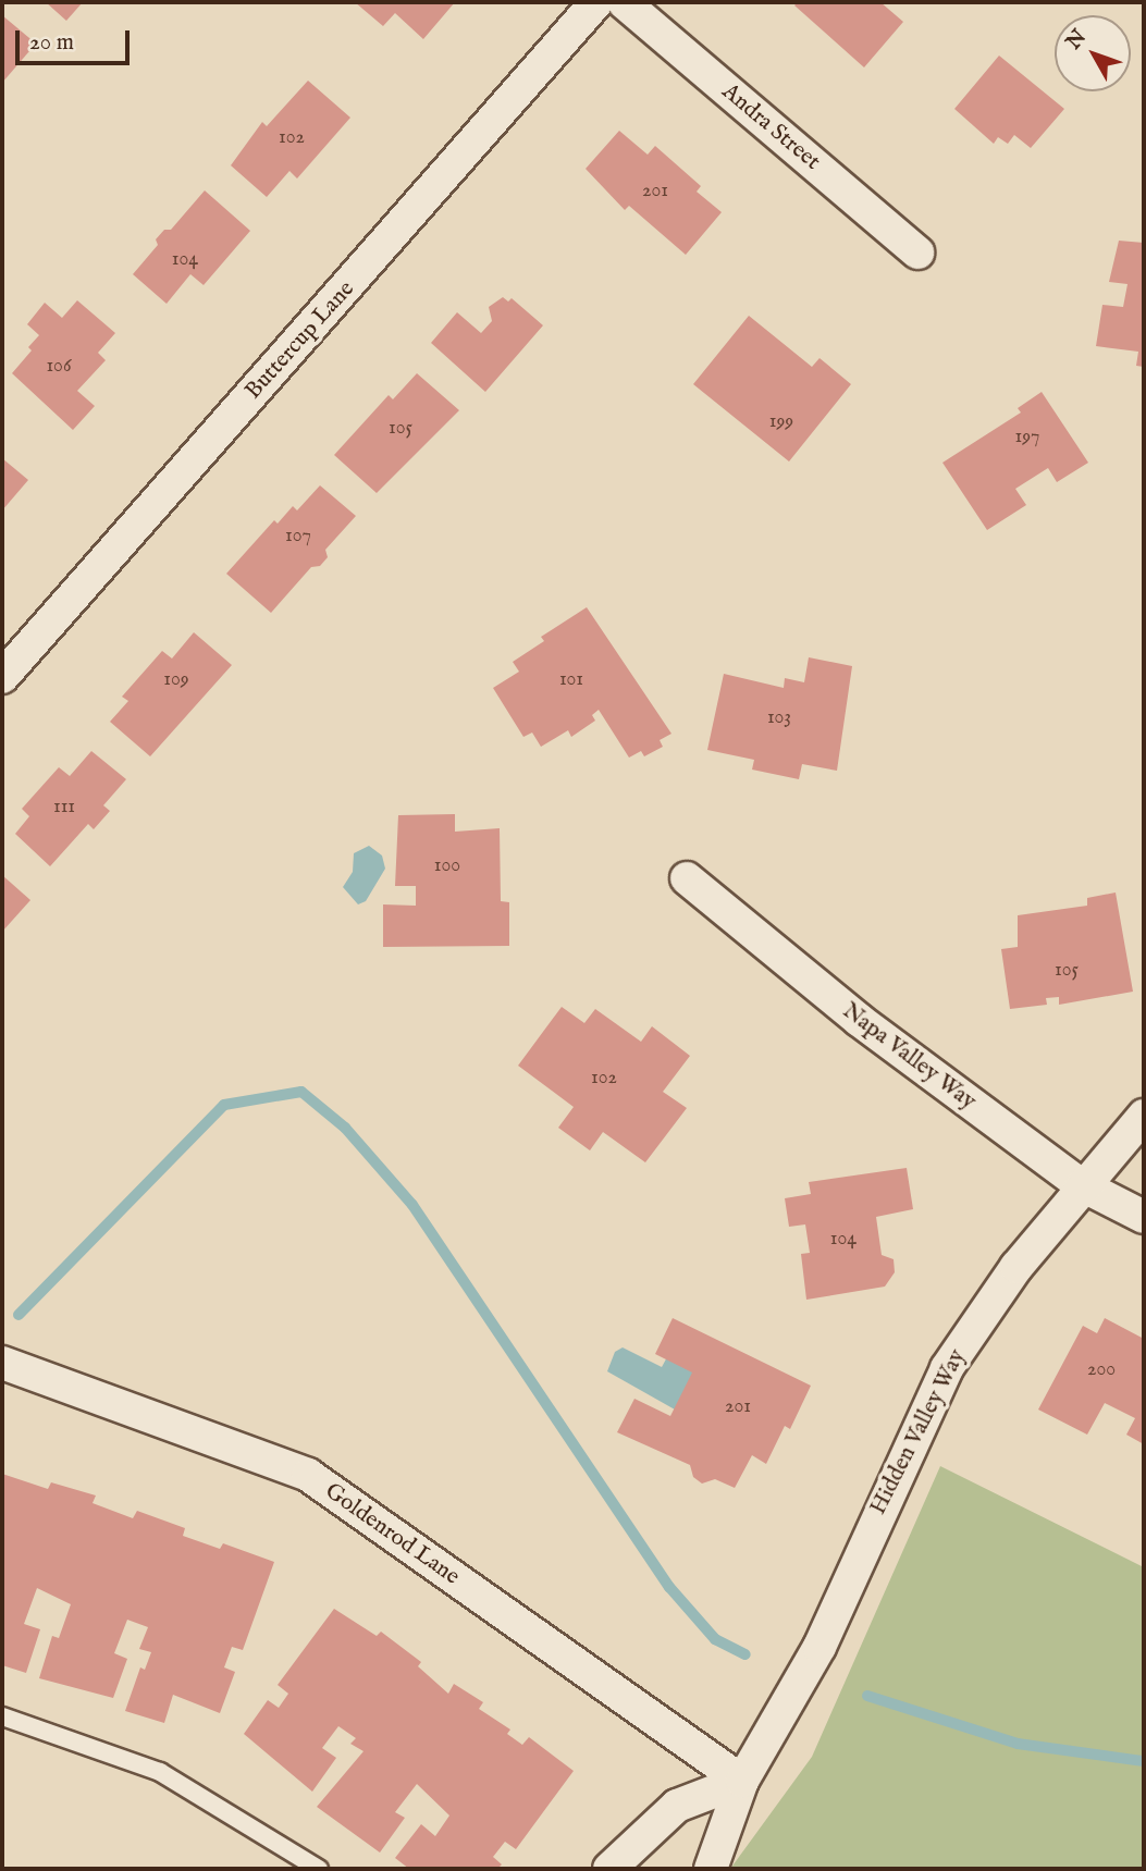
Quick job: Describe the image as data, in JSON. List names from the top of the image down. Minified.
{"streets":{"street":["Andra Street","Buttercup Lane","Napa Valley Way","Hidden Valley Way","Goldenrod Lane"]},"crossings":[["Napa Valley Way","Hidden Valley Way"],["Hidden Valley Way","Goldenrod Lane"]],"house_numbers":["102","201","104","106","199","105","197","107","109","101","103","111","100","105","102","104","200","201"],"scale_bar":"20 m","north":"top left"}
